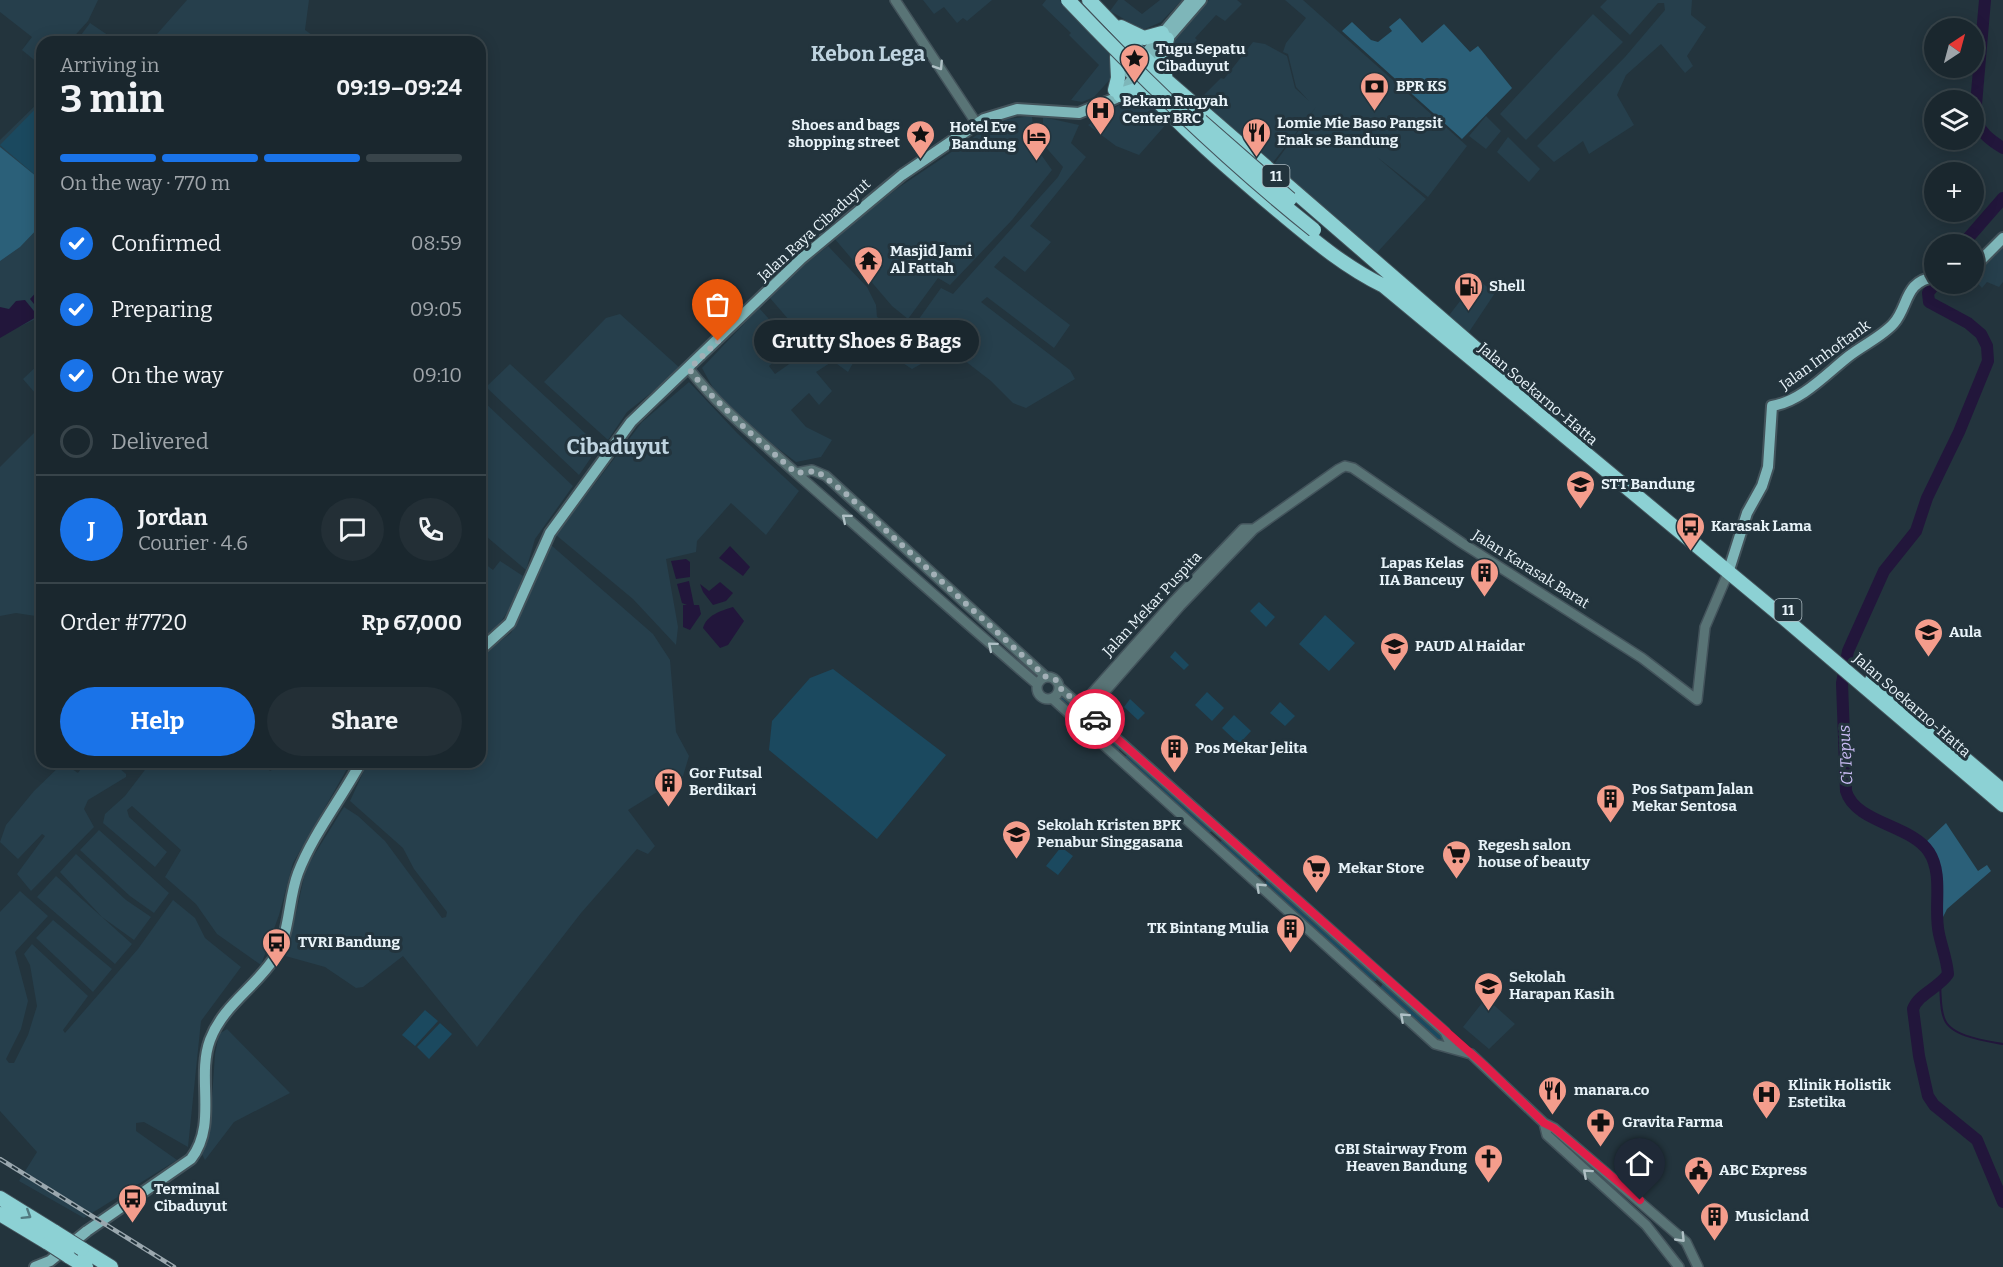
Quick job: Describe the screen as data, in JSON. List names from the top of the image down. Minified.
{"streets":{"highway":["11","Jalan Soekarno-Hatta"],"main road":["Jalan Raya Cibaduyut","Jalan Inhoftank"],"street":["Jalan Karasak Barat","Jalan Mekar Puspita"]},"crossings":[["11","Jalan Soekarno-Hatta"],["Jalan Raya Cibaduyut","Jalan Soekarno-Hatta"],["Jalan Inhoftank","Jalan Soekarno-Hatta"],["Jalan Inhoftank","Jalan Karasak Barat"],["Jalan Soekarno-Hatta","Jalan Karasak Barat"],["Jalan Karasak Barat","Jalan Mekar Puspita"]],"districts":["Kebon Lega","Cibaduyut"],"water":["Ci Tepus"],"places":{"place":["Tugu Sepatu Cibaduyut","Shoes and bags shopping street"],"bank":["BPR KS"],"hospital":["Bekam Ruqyah Center BRC","Klinik Holistik Estetika"],"restaurant":["Lomie Mie Baso Pangsit Enak se Bandung","manara.co"],"hotel":["Hotel Eve Bandung"],"temple":["Masjid Jami Al Fattah"],"fuel station":["Shell"],"other":["Grutty Shoes & Bags"],"school or university":["STT Bandung","Aula","PAUD Al Haidar","Sekolah Kristen BPK Penabur Singgasana","Sekolah Harapan Kasih"],"bus stop":["Karasak Lama","TVRI Bandung","Terminal Cibaduyut"],"building":["Lapas Kelas IIA Banceuy","Pos Mekar Jelita","Gor Futsal Berdikari","Pos Satpam Jalan Mekar Sentosa","TK Bintang Mulia","Musicland"],"supermarket":["Regesh salon house of beauty","Mekar Store"],"pharmacy":["Gravita Farma"],"church":["GBI Stairway From Heaven Bandung"],"public building":["ABC Express"]},"north":"top right","page":{"map_buttons":["+","−"],"heading":["3 min","Arriving in","09:19–09:24"],"panel":["Jordan","Courier · 4.6","Order #7720","Rp 67,000"],"bar":"On the way · 770 m","list":[["Confirmed","08:59"],["Preparing","09:05"],["On the way","09:10"],"Delivered"],"bubble":"Grutty Shoes & Bags","round":"J","buttons":["Help","Share"]}}
